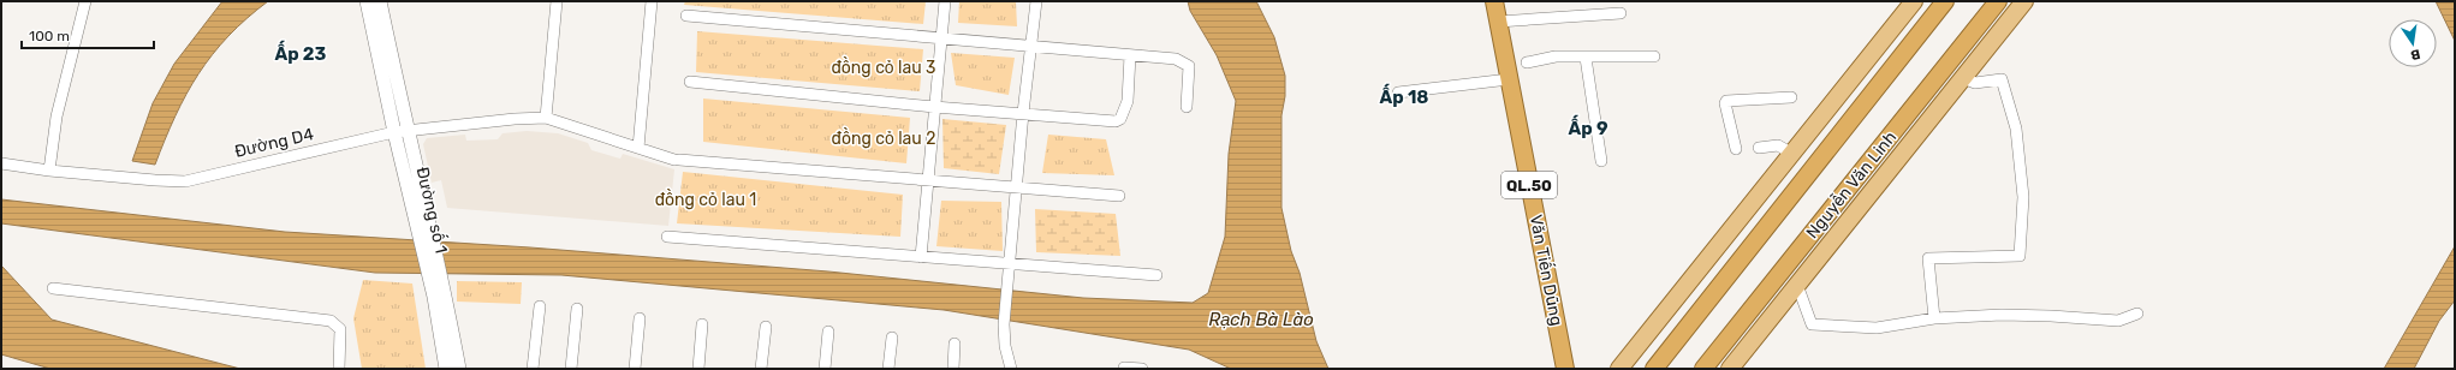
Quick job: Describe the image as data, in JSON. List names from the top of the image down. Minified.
{"streets":{"highway":["QL.50","Nguyễn Văn Linh","Văn Tiến Dũng"],"street":["Đường D4","Đường số 1"]},"crossings":[["Đường D4","Đường số 1"]],"districts":["Ấp 23","Ấp 18","Ấp 9"],"water":["Rạch Bà Lào"],"parks":["đồng cỏ lau 3","đồng cỏ lau 2","đồng cỏ lau 1"],"scale_bar":"100 m","north":"bottom"}
